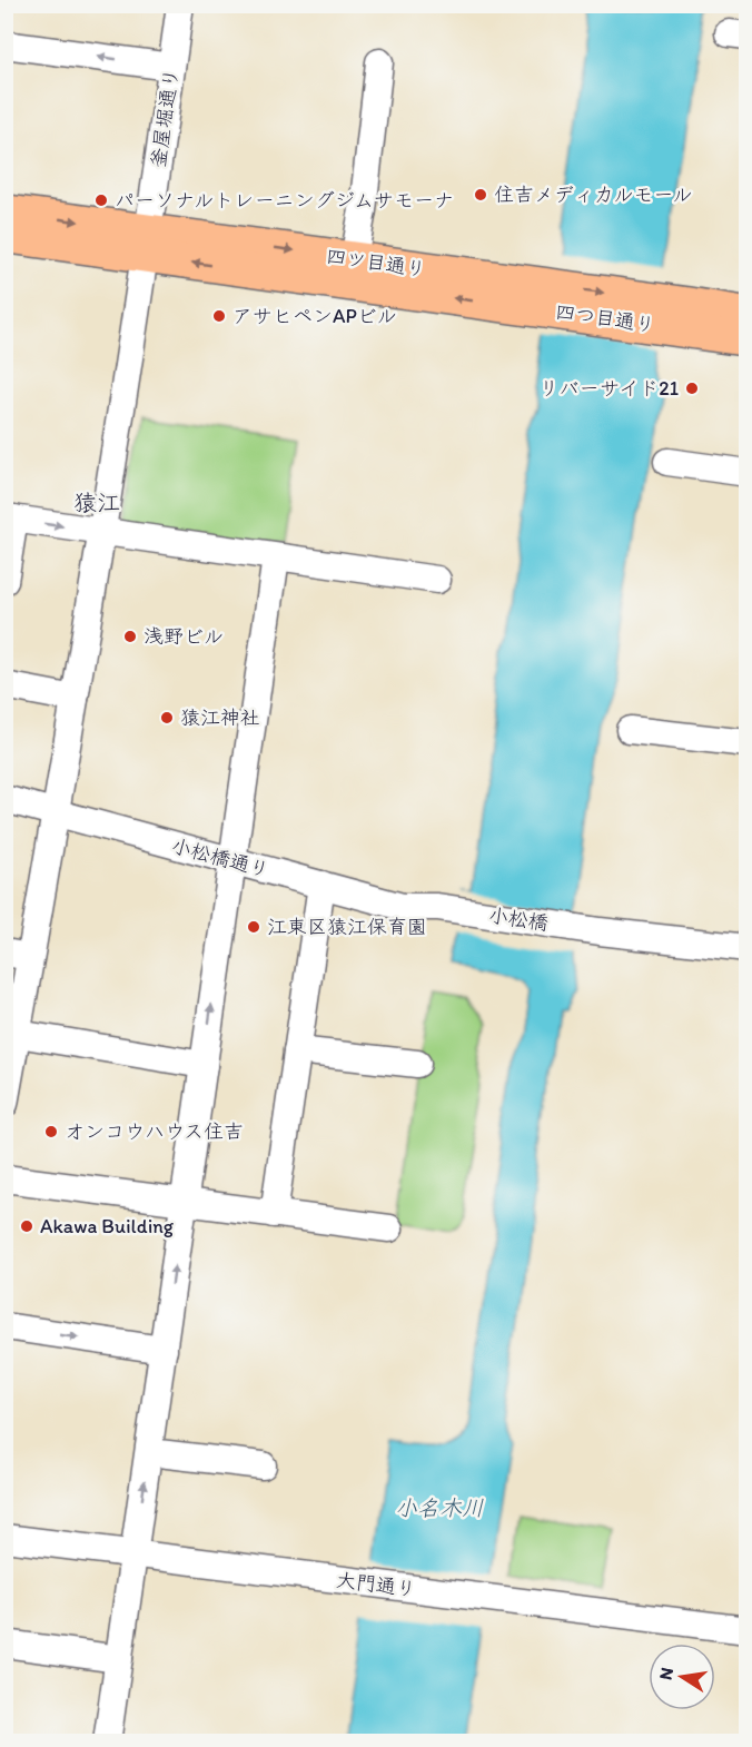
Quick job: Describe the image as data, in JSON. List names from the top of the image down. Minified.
{"streets":{"main road":["四ツ目通り"],"street":["釜屋堀通り","小松橋通り","小松橋","大門通り"]},"crossings":[["釜屋堀通り","四ツ目通り"],["釜屋堀通り","小松橋通り"],["小松橋通り","小松橋"]],"districts":["猿江"],"water":["小名木川"],"places":["住吉メディカルモール","パーソナルトレーニングジムサモーナ","アサヒペンAPビル","リバーサイド21","浅野ビル","猿江神社","江東区猿江保育園","オンコウハウス住吉","Akawa Building"],"north":"left"}
